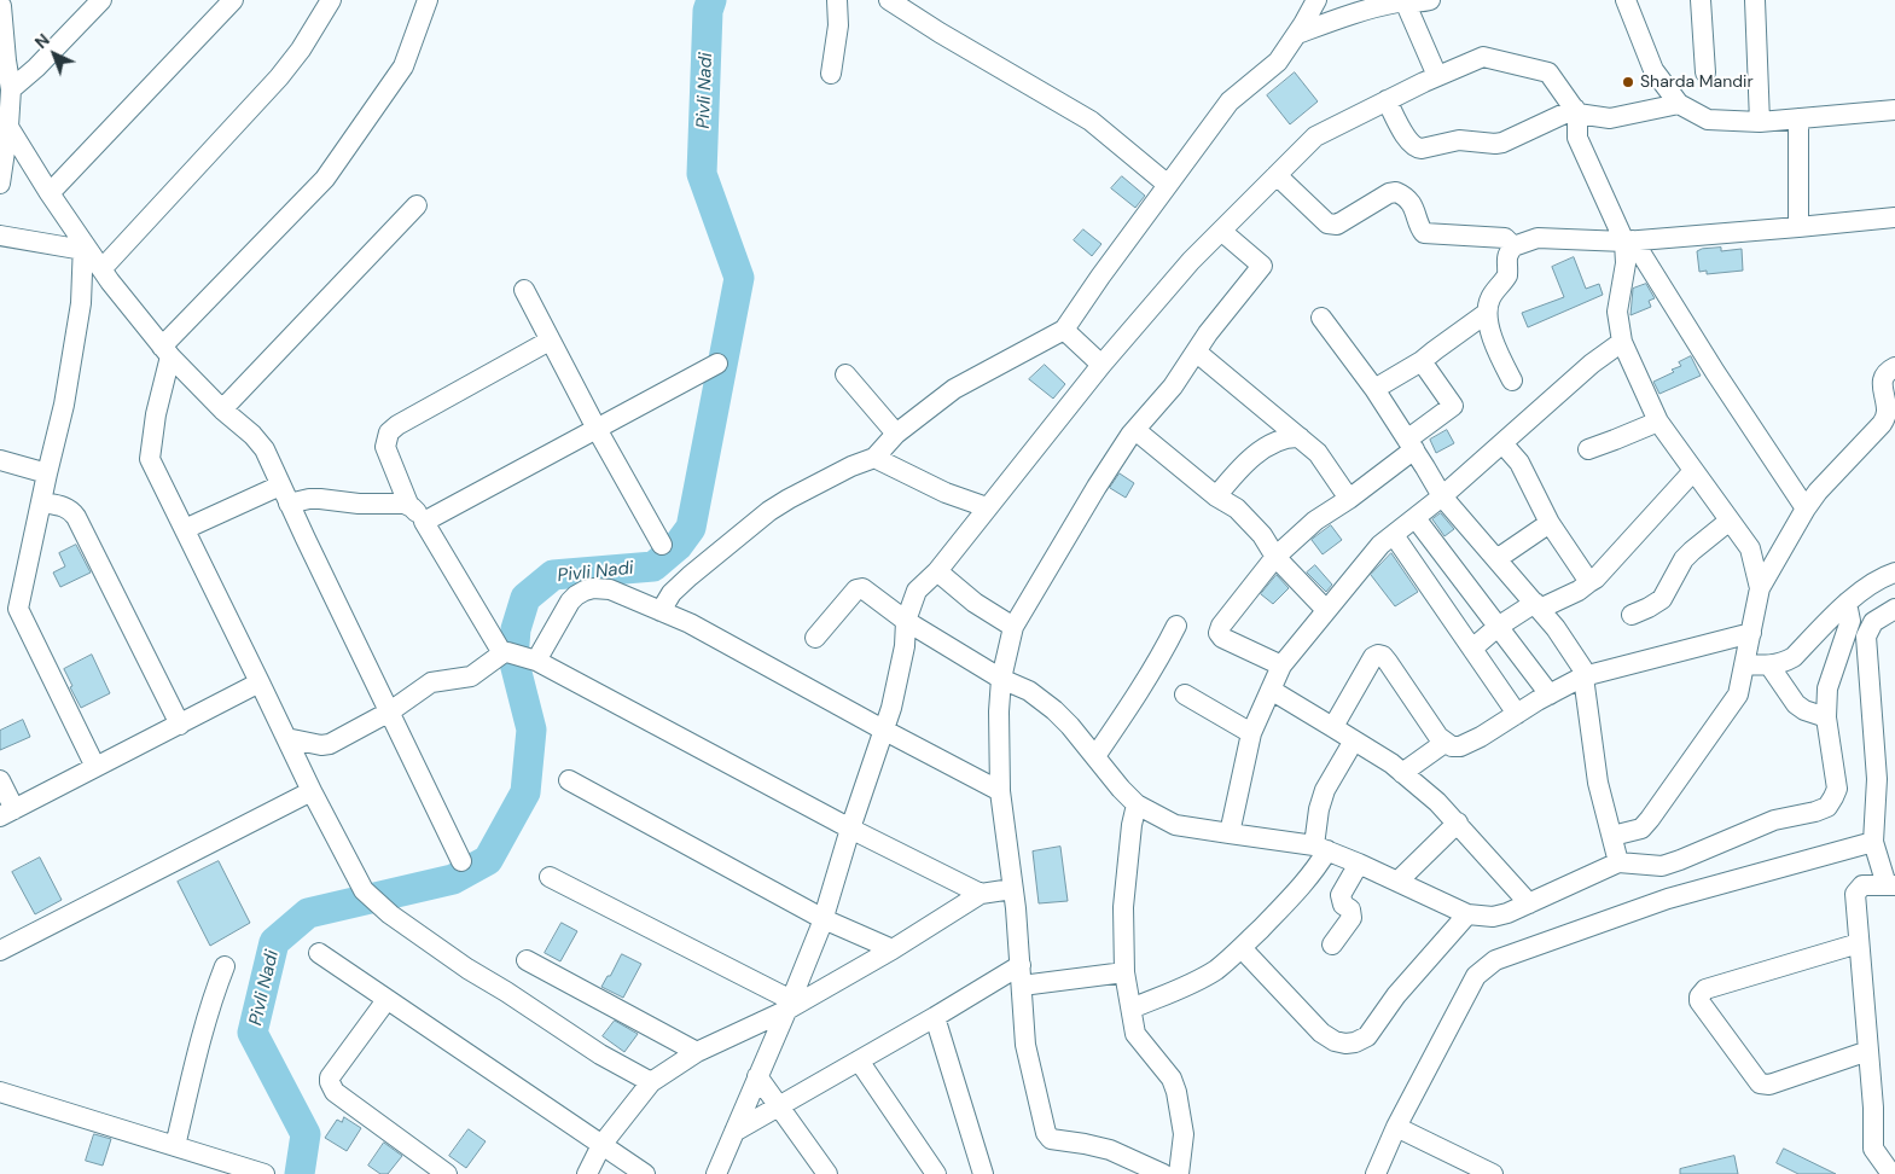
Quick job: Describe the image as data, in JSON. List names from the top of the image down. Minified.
{"water":["Pivli Nadi"],"places":["Sharda Mandir"],"north":"top left"}
